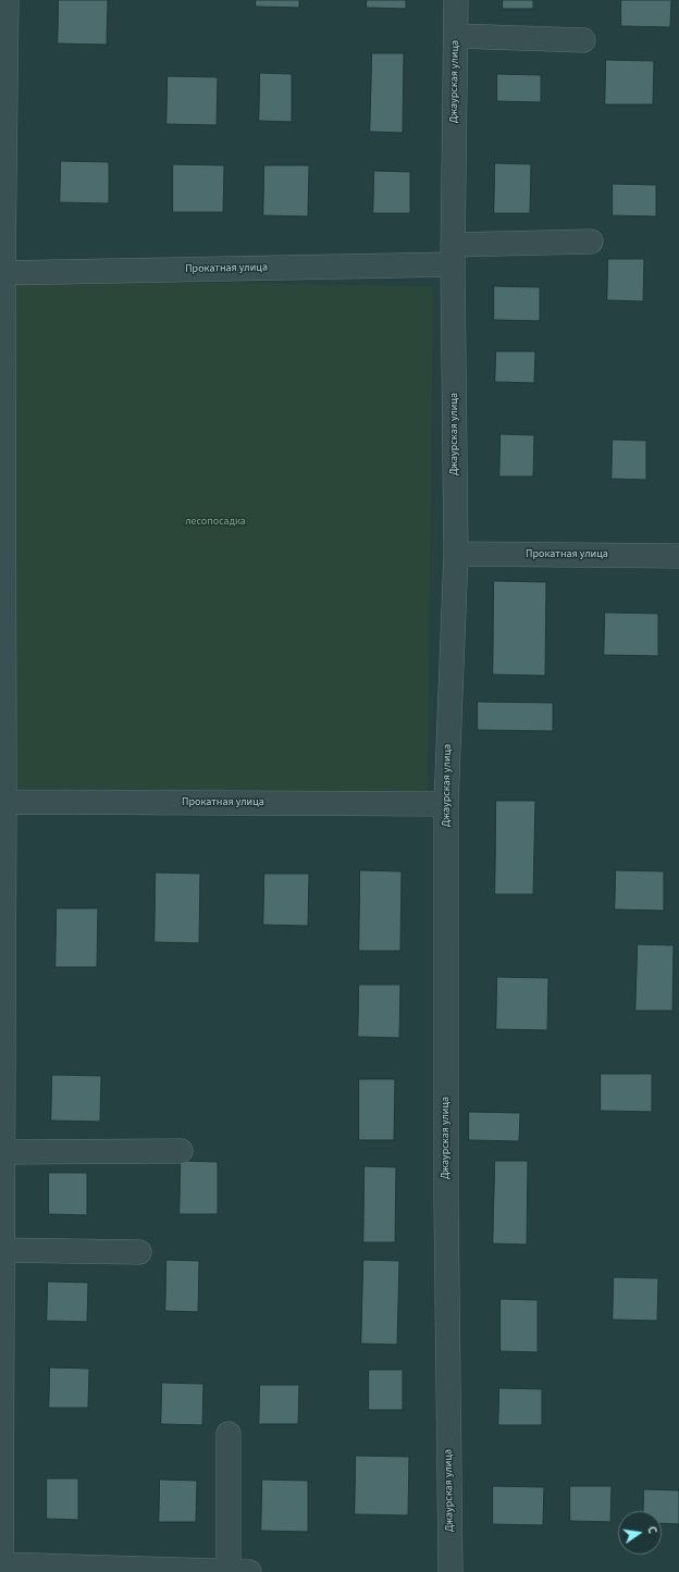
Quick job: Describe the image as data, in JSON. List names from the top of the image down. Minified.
{"streets":{"street":["Джаурская улица","Прокатная улица"]},"crossings":[["Джаурская улица","Прокатная улица"]],"parks":["лесопосадка"],"north":"right"}
